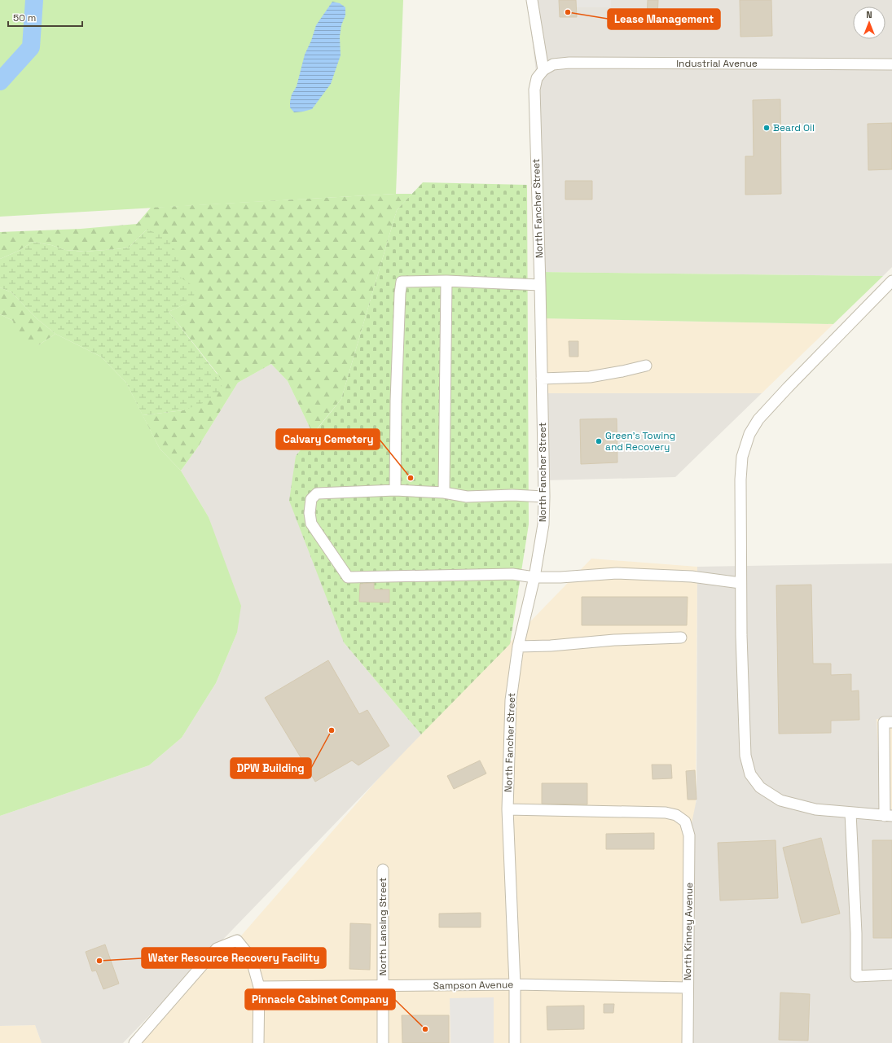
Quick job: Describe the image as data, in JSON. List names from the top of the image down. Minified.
{"streets":{"street":["Industrial Avenue","North Fancher Street","North Lansing Street","North Kinney Avenue","Sampson Avenue"]},"crossings":[["Industrial Avenue","North Fancher Street"],["North Fancher Street","North Kinney Avenue"],["North Fancher Street","Sampson Avenue"],["North Lansing Street","Sampson Avenue"],["North Kinney Avenue","Sampson Avenue"]],"places":["Lease Management","Beard Oil","Green's Towing and Recovery","Calvary Cemetery","DPW Building","Water Resource Recovery Facility","Pinnacle Cabinet Company"],"scale_bar":"50 m","north":"top"}
